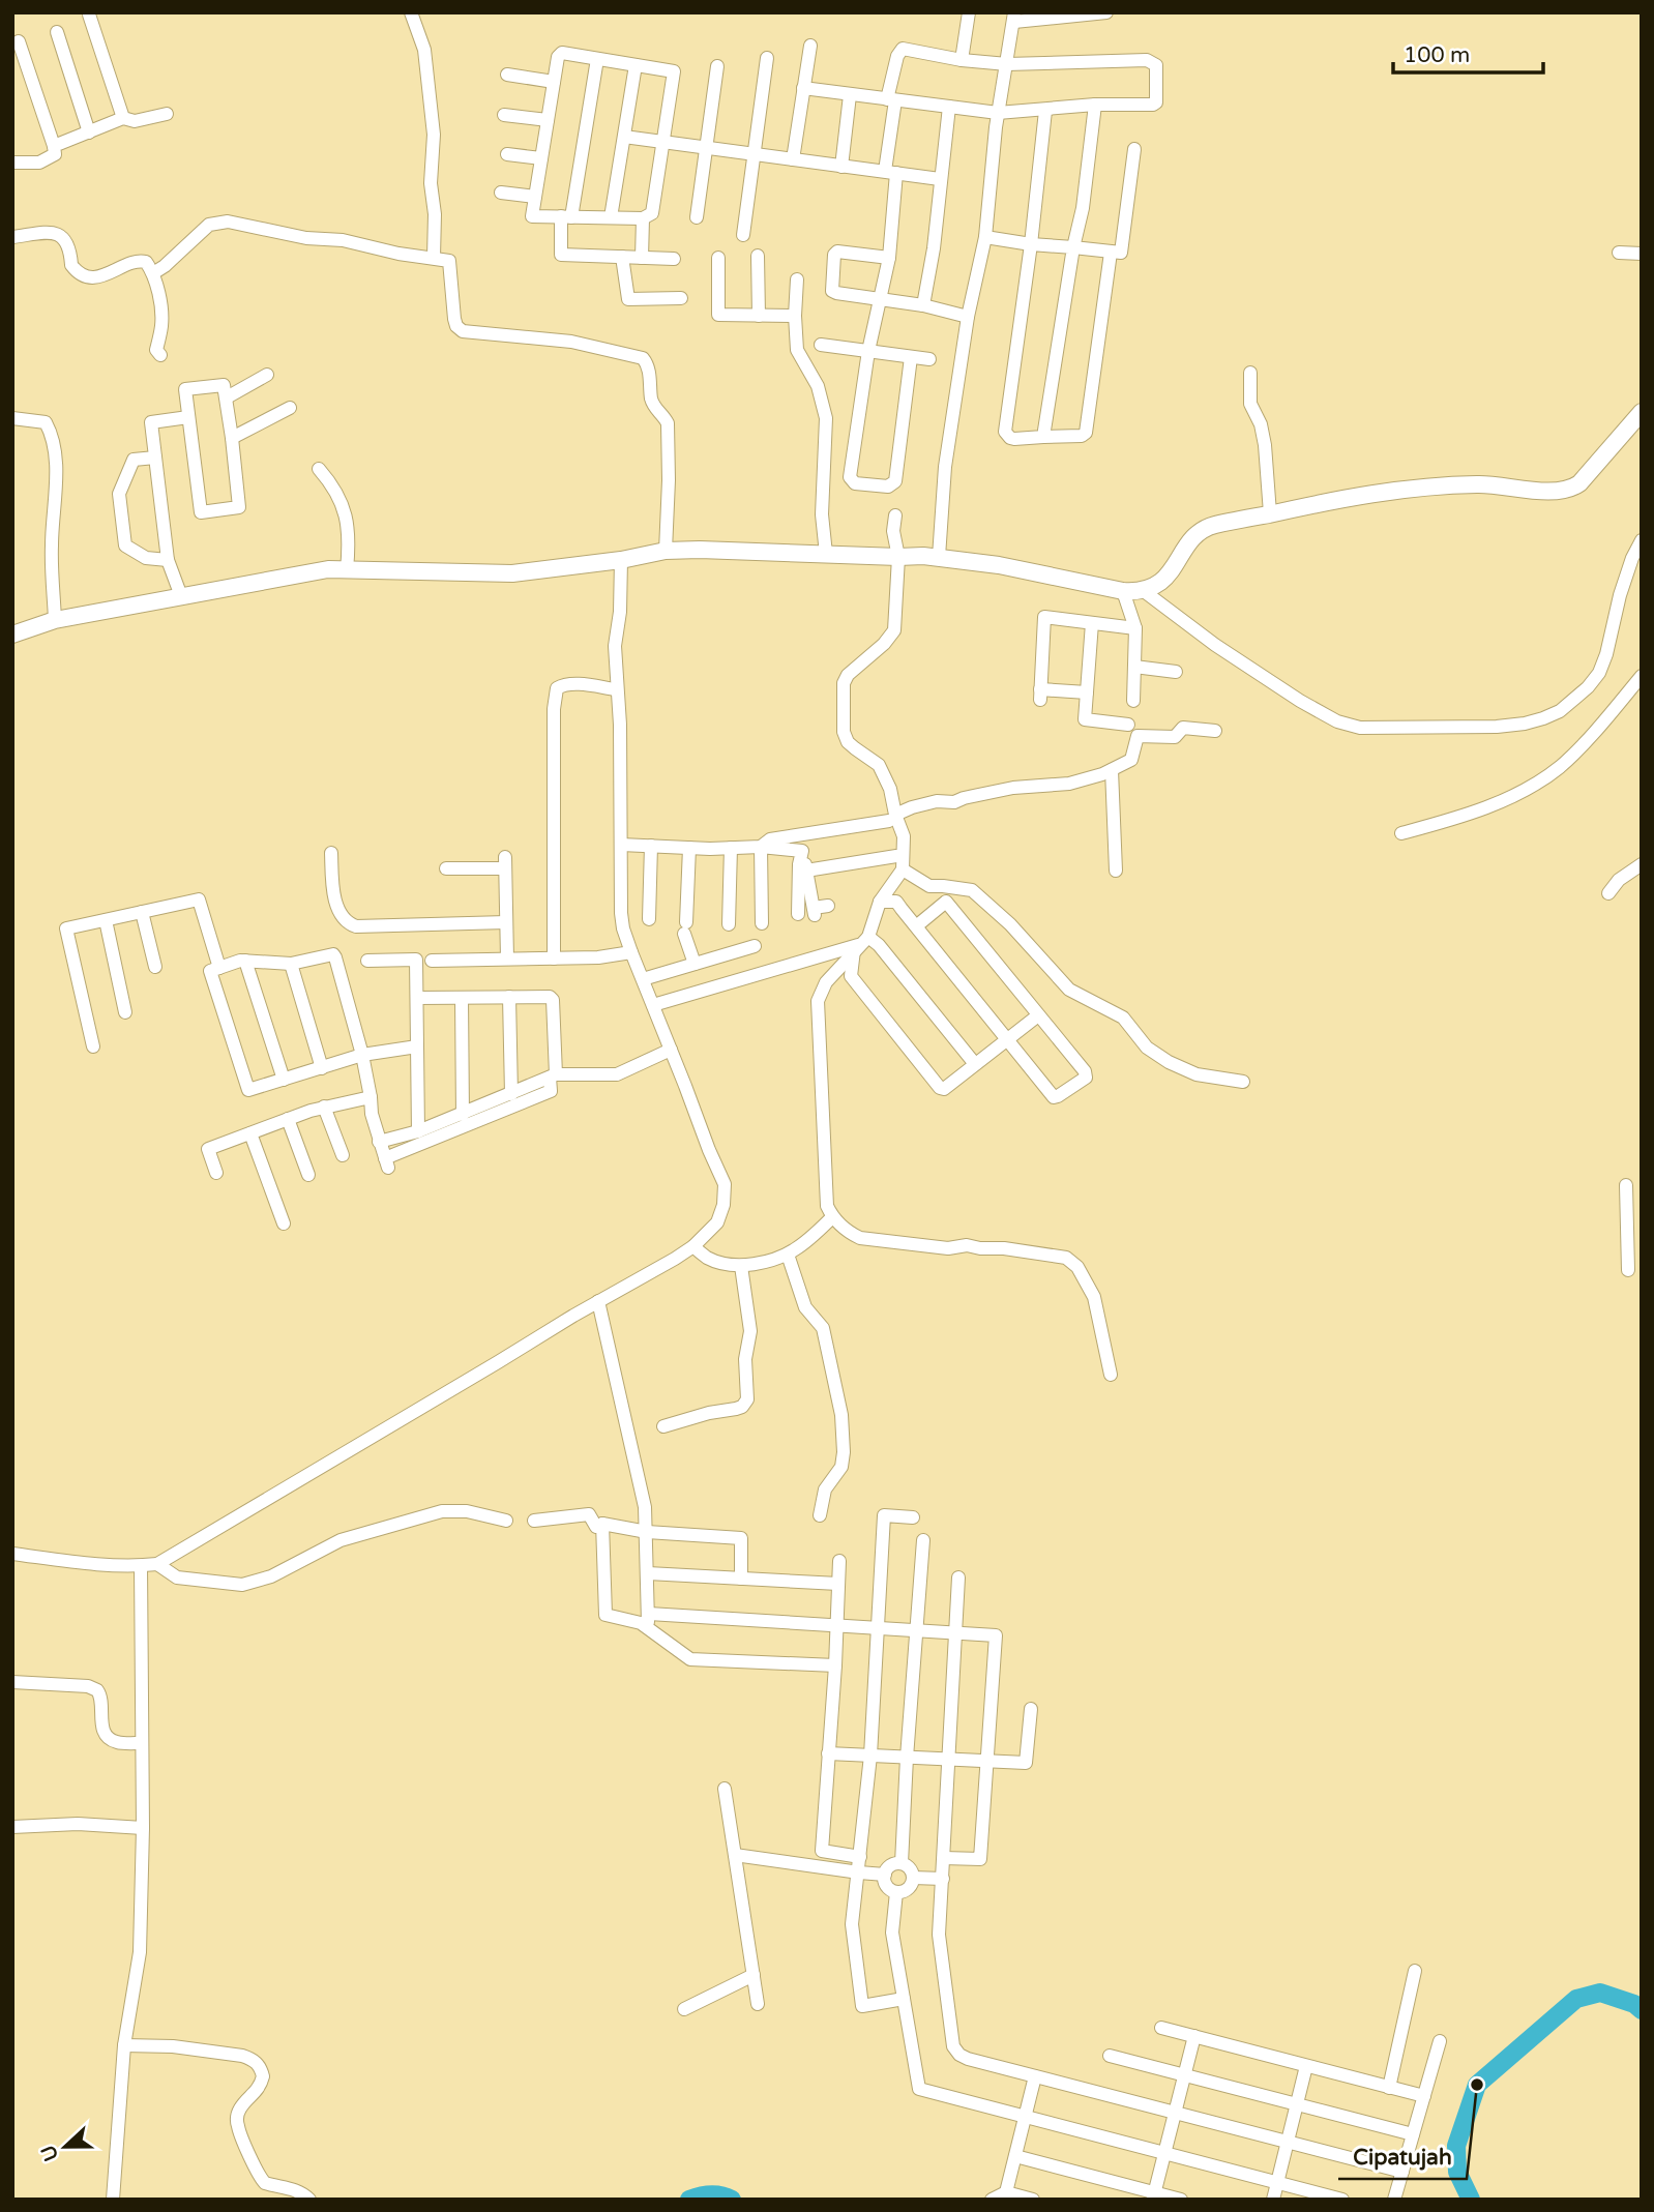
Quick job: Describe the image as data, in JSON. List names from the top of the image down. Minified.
{"places":["Cipatujah"],"scale_bar":"100 m","north":"left"}
